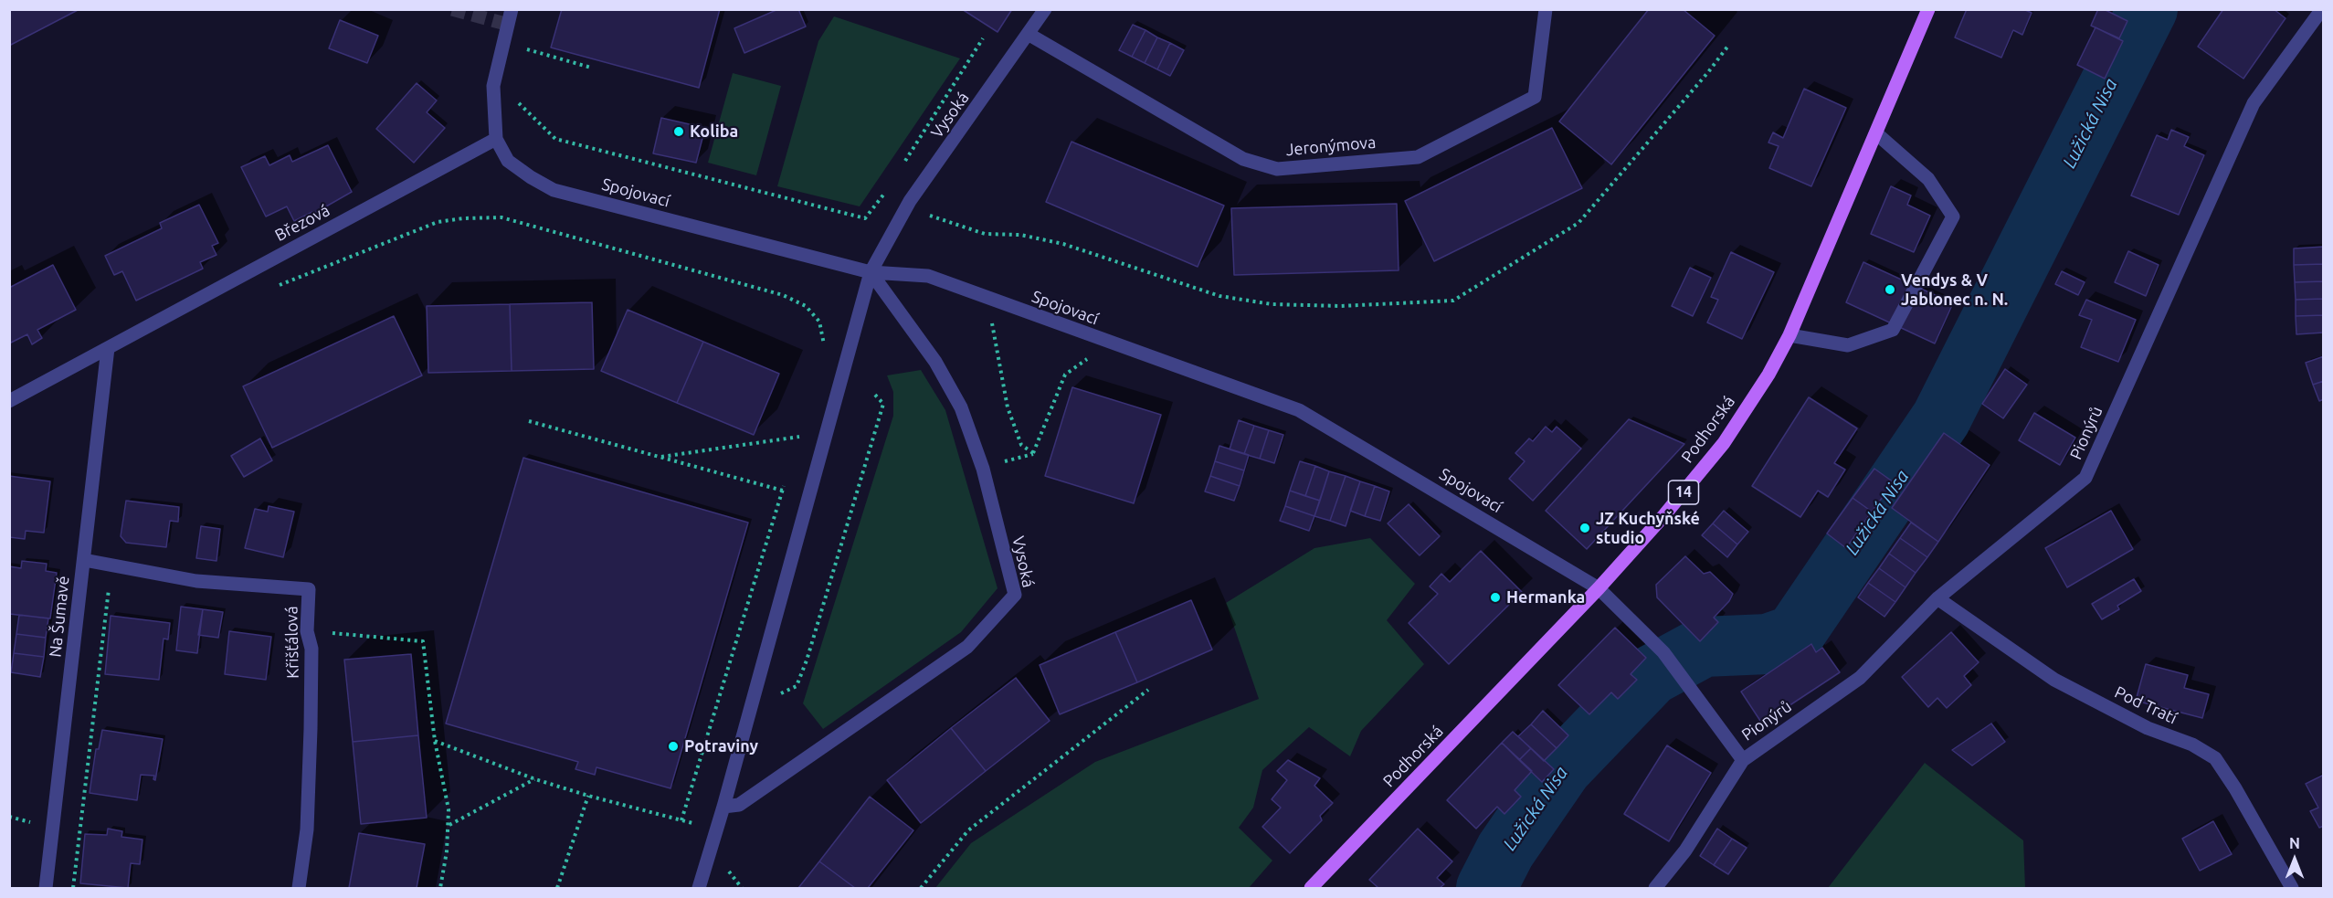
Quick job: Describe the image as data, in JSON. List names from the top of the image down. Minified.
{"streets":{"main road":["Podhorská","14"],"street":["Vysoká","Jeronýmova","Spojovací","Březová","Pionýrů","Na Šumavě","Křišťálová","Pod Tratí"]},"crossings":[["Vysoká","Jeronýmova"],["Vysoká","Spojovací"],["Spojovací","Březová"],["Spojovací","Podhorská"],["Spojovací","Pionýrů"],["Březová","Na Šumavě"],["Podhorská","Pionýrů"],["Pionýrů","Pod Tratí"],["Na Šumavě","Křišťálová"]],"water":["Lužická Nisa"],"places":["Koliba","Vendys & V Jablonec n. N.","JZ Kuchyňské studio","Hermanka","Potraviny"],"north":"top"}
